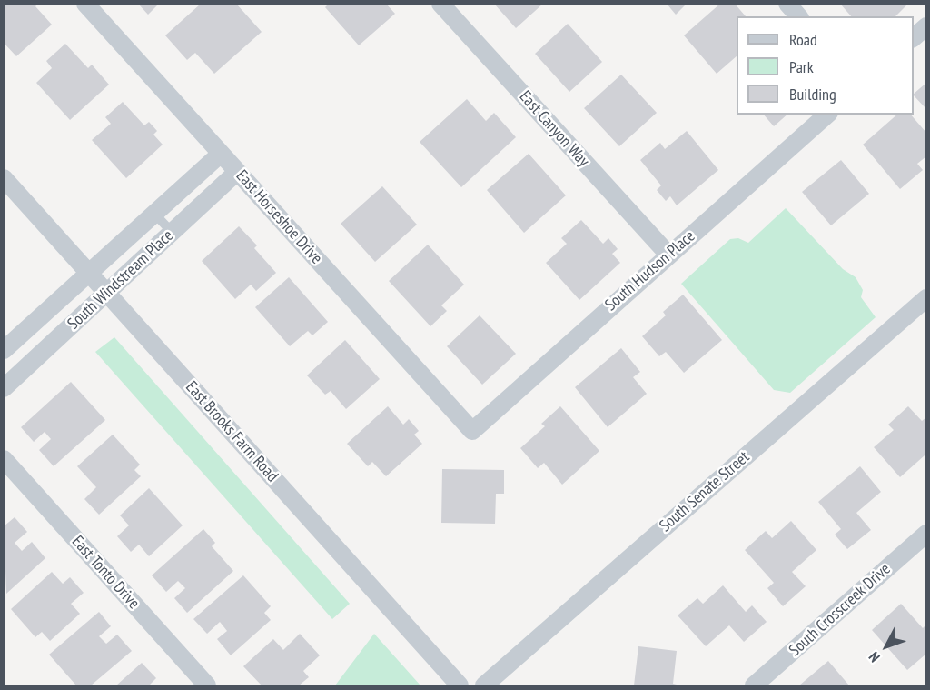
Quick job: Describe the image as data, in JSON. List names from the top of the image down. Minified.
{"streets":{"street":["East Canyon Way","East Horseshoe Drive","South Hudson Place","South Windstream Place","East Brooks Farm Road","South Senate Street","East Tonto Drive","South Crosscreek Drive"]},"crossings":[["East Canyon Way","South Hudson Place"],["East Horseshoe Drive","South Hudson Place"],["East Horseshoe Drive","South Windstream Place"],["South Windstream Place","East Brooks Farm Road"]],"legend":["Road","Park","Building"],"north":"bottom left"}
